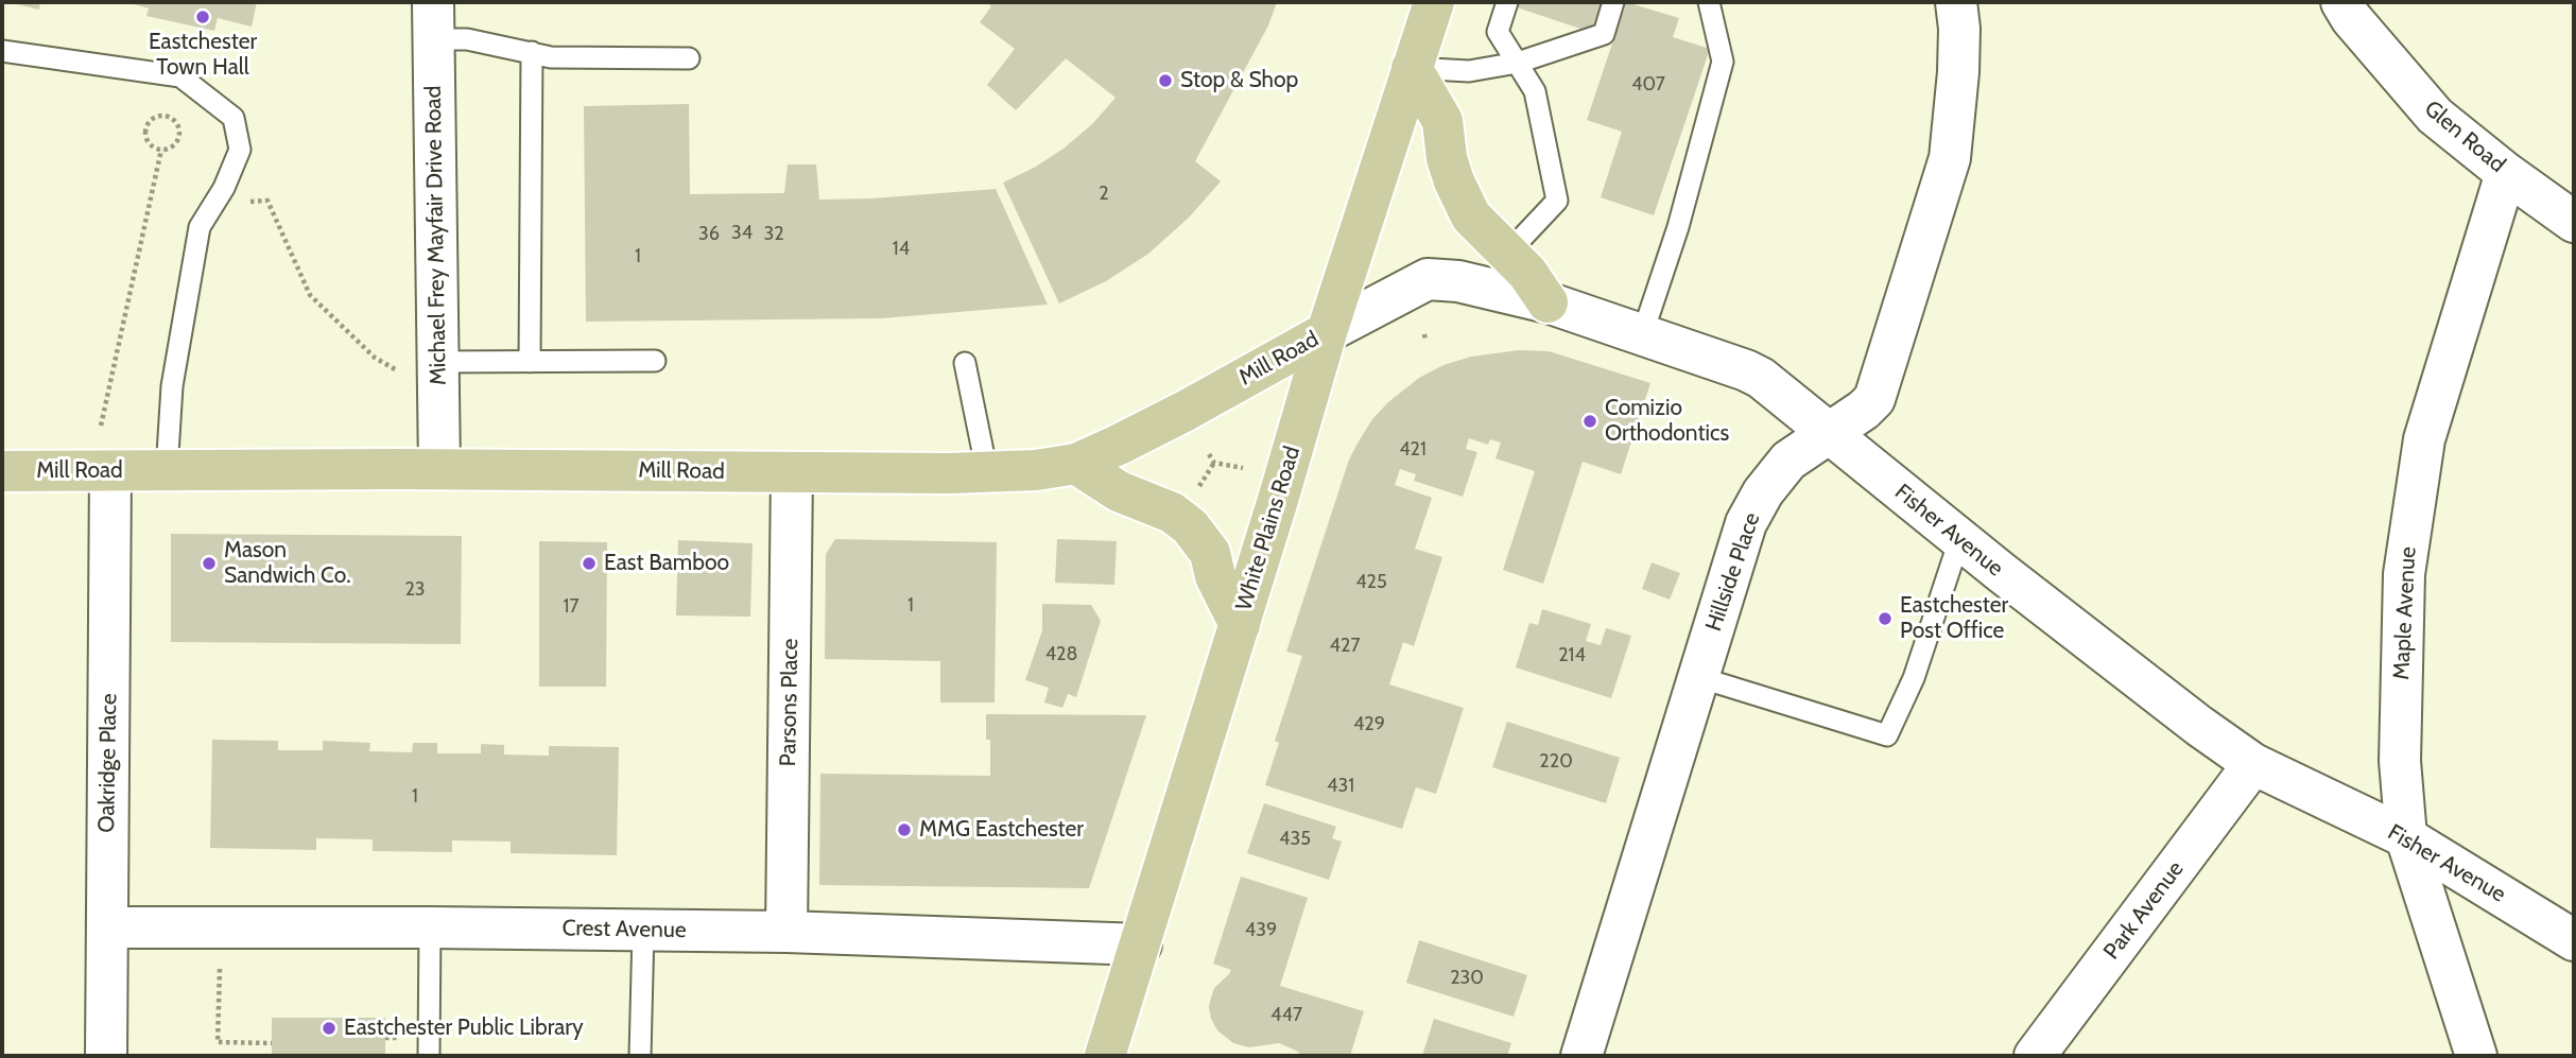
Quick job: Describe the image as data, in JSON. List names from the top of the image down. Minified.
{"streets":{"main road":["Mill Road","White Plains Road"],"street":["Glen Road","Michael Frey Mayfair Drive Road","Fisher Avenue","Hillside Place","Maple Avenue","Parsons Place","Oakridge Place","Park Avenue","Crest Avenue"]},"crossings":[["Glen Road","Maple Avenue"],["Michael Frey Mayfair Drive Road","Mill Road"],["Mill Road","White Plains Road"],["Mill Road","Fisher Avenue"],["Mill Road","Parsons Place"],["Mill Road","Oakridge Place"],["White Plains Road","Fisher Avenue"],["White Plains Road","Crest Avenue"],["Fisher Avenue","Hillside Place"],["Fisher Avenue","Maple Avenue"],["Fisher Avenue","Park Avenue"],["Parsons Place","Crest Avenue"],["Oakridge Place","Crest Avenue"]],"places":["Eastchester Town Hall","Stop & Shop","Comizio Orthodontics","Mason Sandwich Co.","East Bamboo","Eastchester Post Office","MMG Eastchester","Eastchester Public Library"],"house_numbers":["407","2","34","36","32","14","1","421","425","23","1","17","427","428","214","429","220","431","1","435","439","230","447"]}
